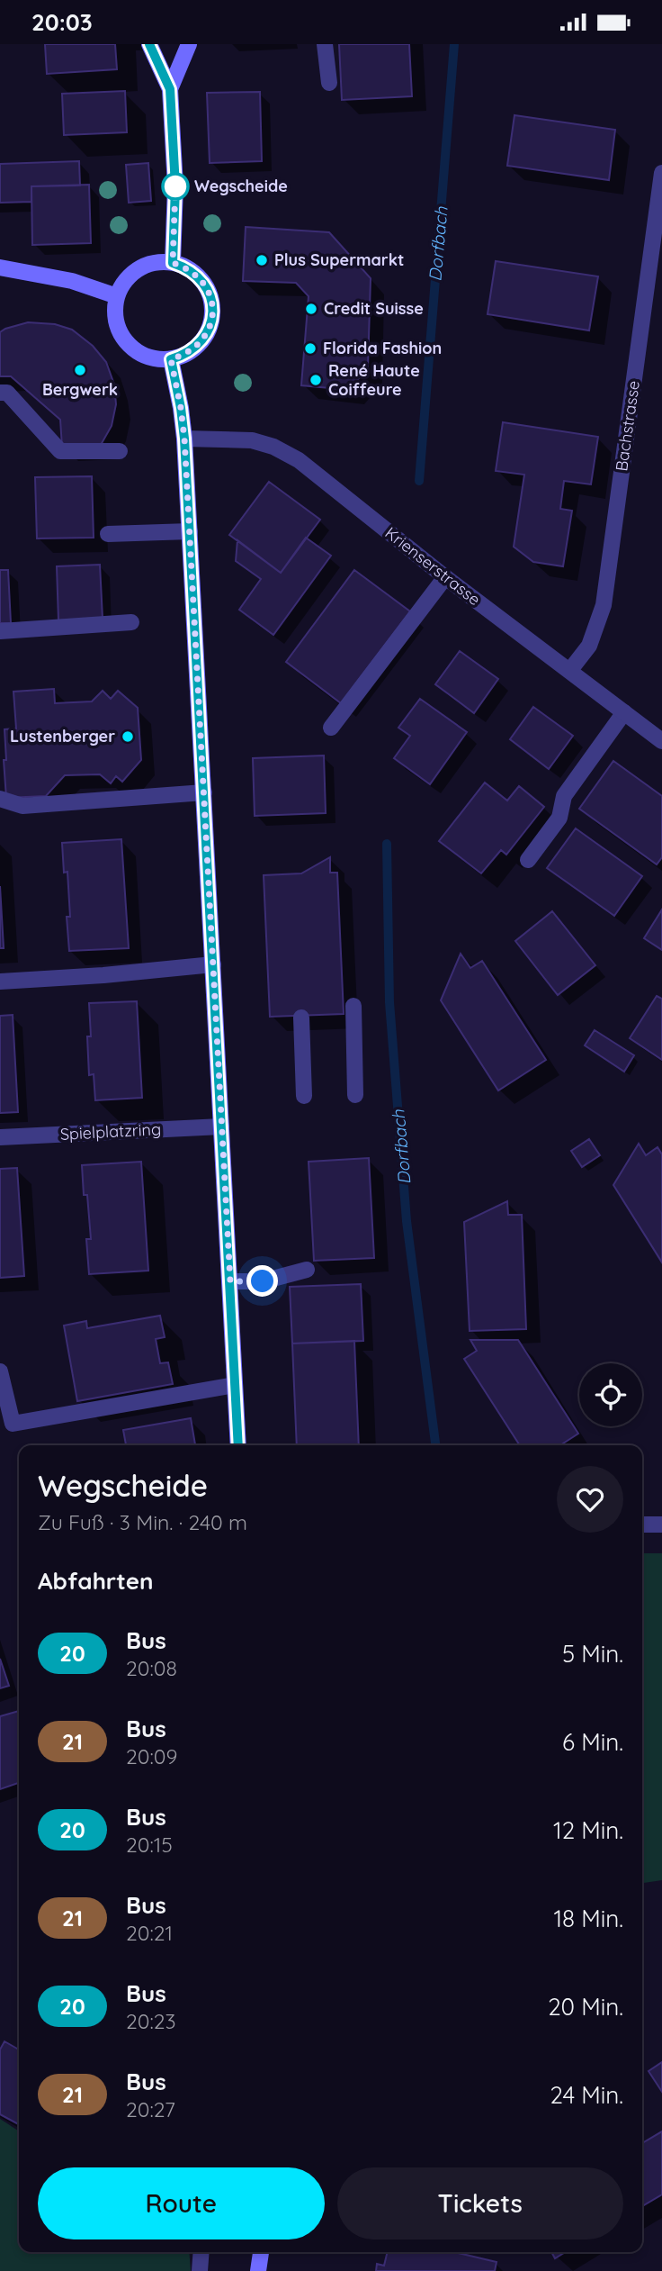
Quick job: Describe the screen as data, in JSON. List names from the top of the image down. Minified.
{"streets":{"street":["Bachstrasse","Krienserstrasse","Spielplatzring"]},"crossings":[["Bachstrasse","Krienserstrasse"]],"water":["Dorfbach"],"places":["Wegscheide","Plus Supermarkt","Credit Suisse","Florida Fashion","Bergwerk","René Haute Coiffeure","Lustenberger"],"lines":["bus line 20"],"page":{"status":"20:03","heading":[["Wegscheide","Zu Fuß · 3 Min. · 240 m"],"Abfahrten"],"list":[{"mark":"20","name":"Bus","note":"20:08","value":"5 Min."},{"mark":"21","name":"Bus","note":"20:09","value":"6 Min."},{"mark":"20","name":"Bus","note":"20:15","value":"12 Min."},{"mark":"21","name":"Bus","note":"20:21","value":"18 Min."},{"mark":"20","name":"Bus","note":"20:23","value":"20 Min."},{"mark":"21","name":"Bus","note":"20:27","value":"24 Min."}],"buttons":["Route","Tickets"]}}
